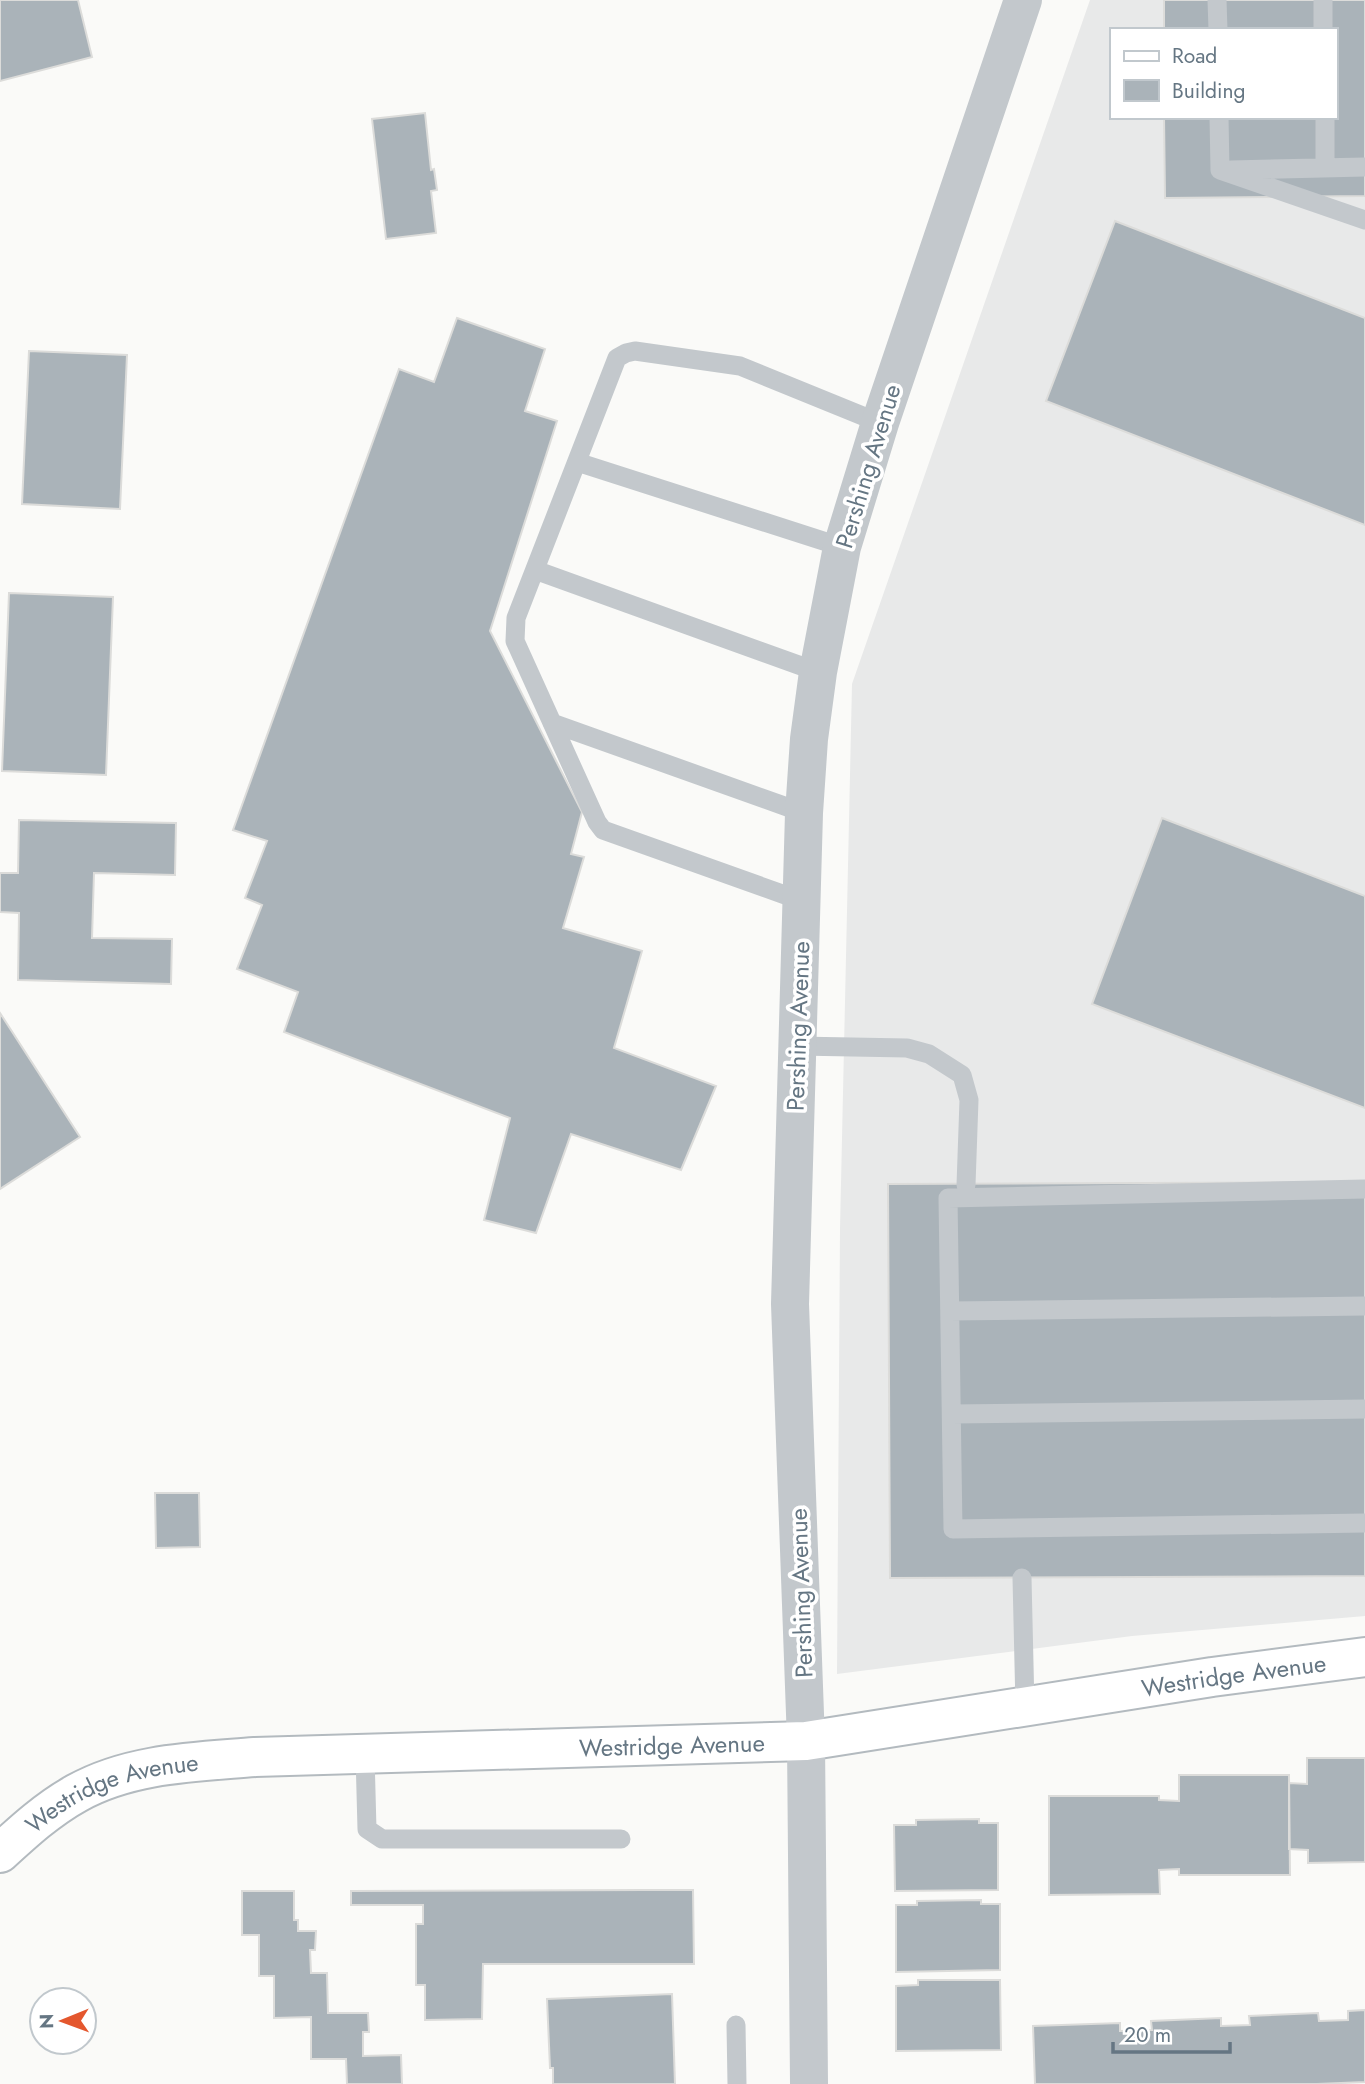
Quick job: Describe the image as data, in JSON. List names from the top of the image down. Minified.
{"streets":{"street":["Pershing Avenue","Westridge Avenue"]},"crossings":[["Pershing Avenue","Westridge Avenue"]],"legend":["Road","Building"],"scale_bar":"20 m","north":"left"}
